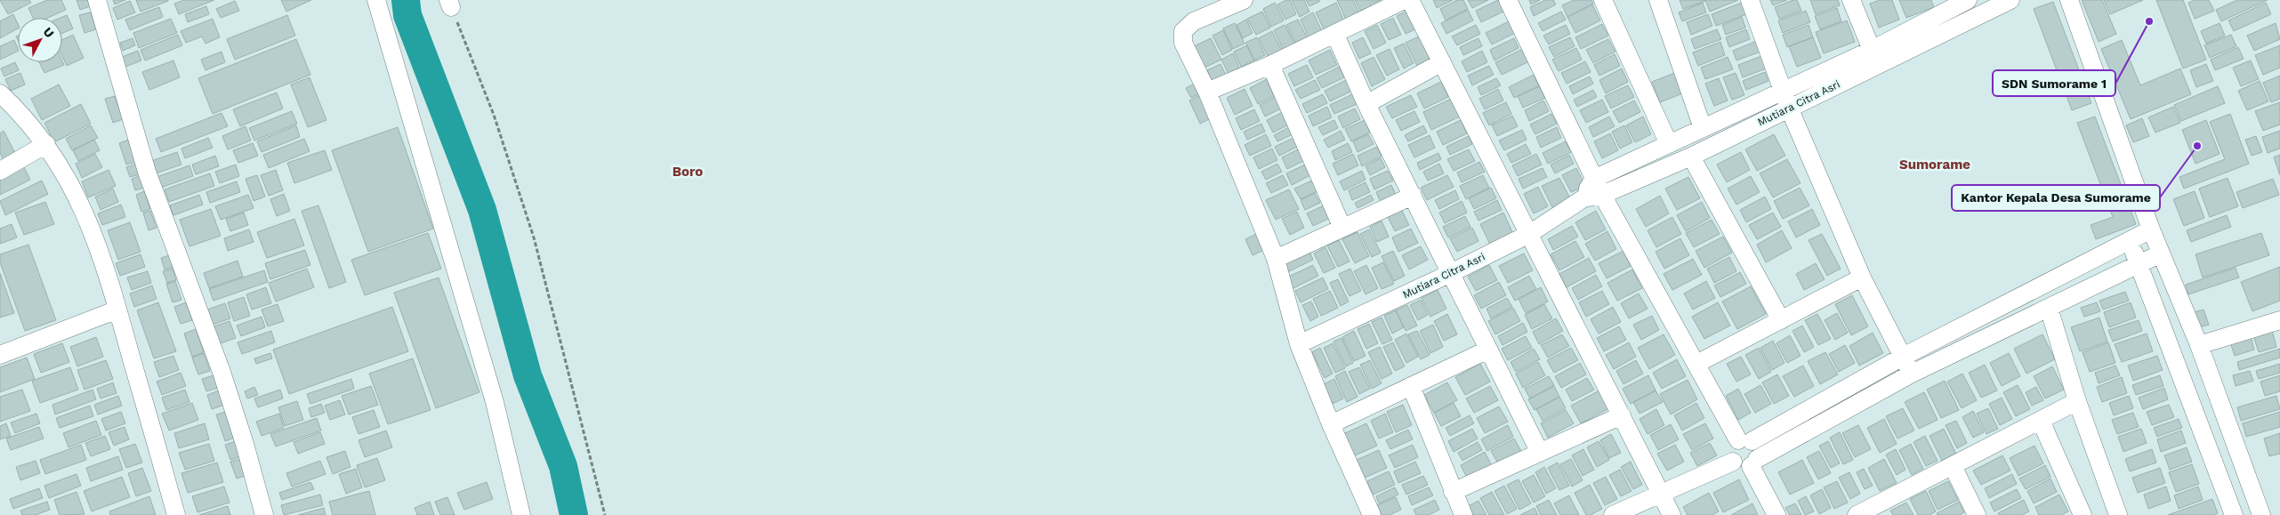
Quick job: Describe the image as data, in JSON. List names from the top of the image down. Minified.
{"streets":{"street":["Mutiara Citra Asri"]},"districts":["Sumorame","Boro"],"places":["SDN Sumorame 1","Kantor Kepala Desa Sumorame"],"north":"top right"}
